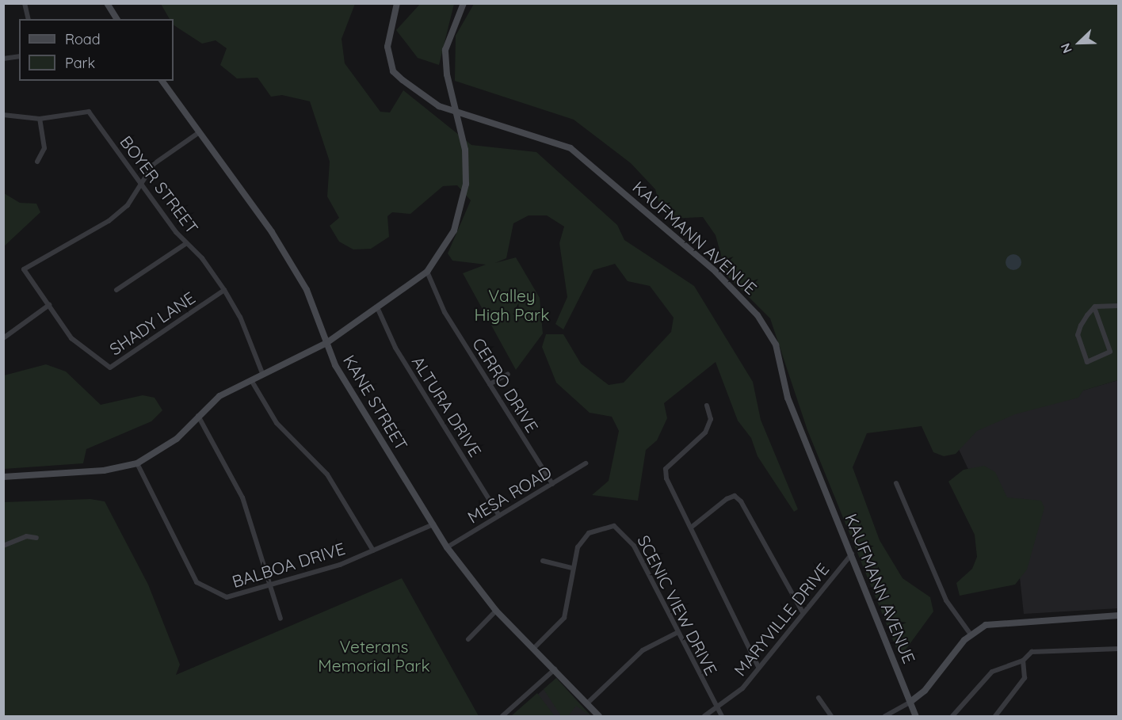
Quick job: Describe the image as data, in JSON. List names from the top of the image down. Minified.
{"streets":{"street":["BOYER STREET","KAUFMANN AVENUE","SHADY LANE","CERRO DRIVE","KANE STREET","ALTURA DRIVE","MESA ROAD","BALBOA DRIVE","SCENIC VIEW DRIVE","MARYVILLE DRIVE"]},"crossings":[["BOYER STREET","SHADY LANE"],["KAUFMANN AVENUE","MARYVILLE DRIVE"],["CERRO DRIVE","MESA ROAD"],["KANE STREET","MESA ROAD"],["KANE STREET","BALBOA DRIVE"],["KANE STREET","SCENIC VIEW DRIVE"],["ALTURA DRIVE","MESA ROAD"],["SCENIC VIEW DRIVE","MARYVILLE DRIVE"]],"parks":["Valley High Park","Veterans Memorial Park"],"legend":["Road","Park"],"north":"bottom left"}
